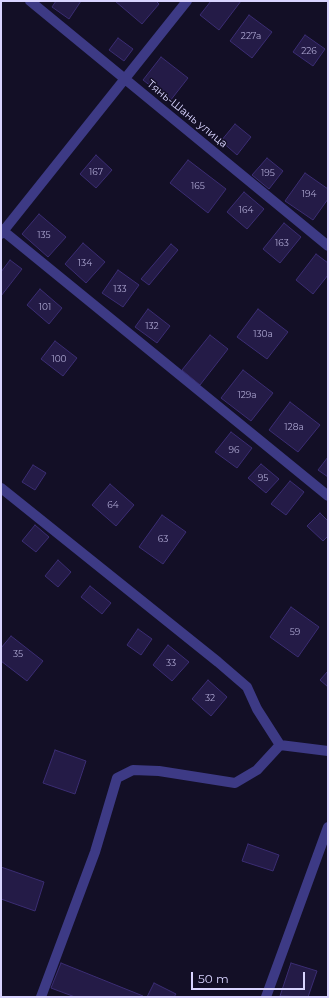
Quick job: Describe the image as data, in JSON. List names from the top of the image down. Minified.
{"streets":{"street":["Тянь-Шань улица"]},"house_numbers":["227а","226","167","195","165","194","164","135","163","134","133","101","132","130а","100","129а","128а","96","95","64","63","59","35","33","32"],"scale_bar":"50 m"}
